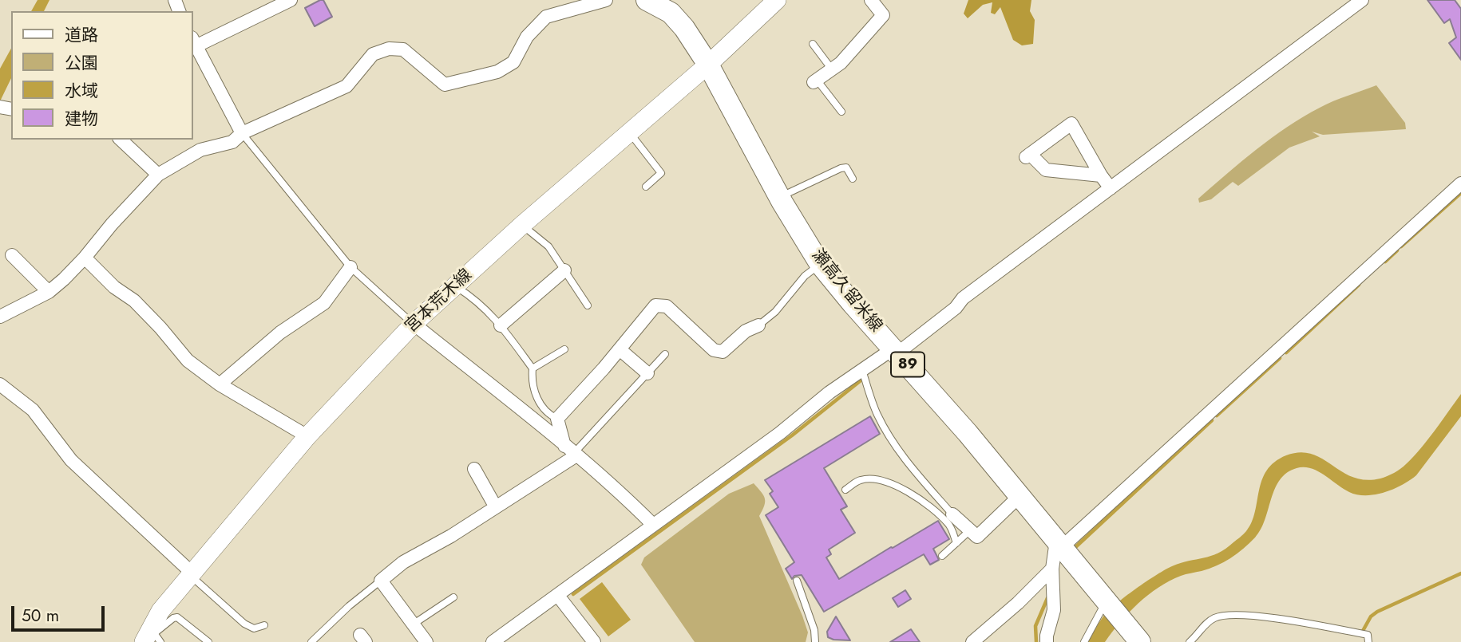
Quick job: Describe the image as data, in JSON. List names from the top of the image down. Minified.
{"streets":{"main road":["瀬高久留米線","宮本荒木線","89"]},"crossings":[["瀬高久留米線","宮本荒木線"]],"legend":["道路","公園","水域","建物"],"scale_bar":"50 m"}
